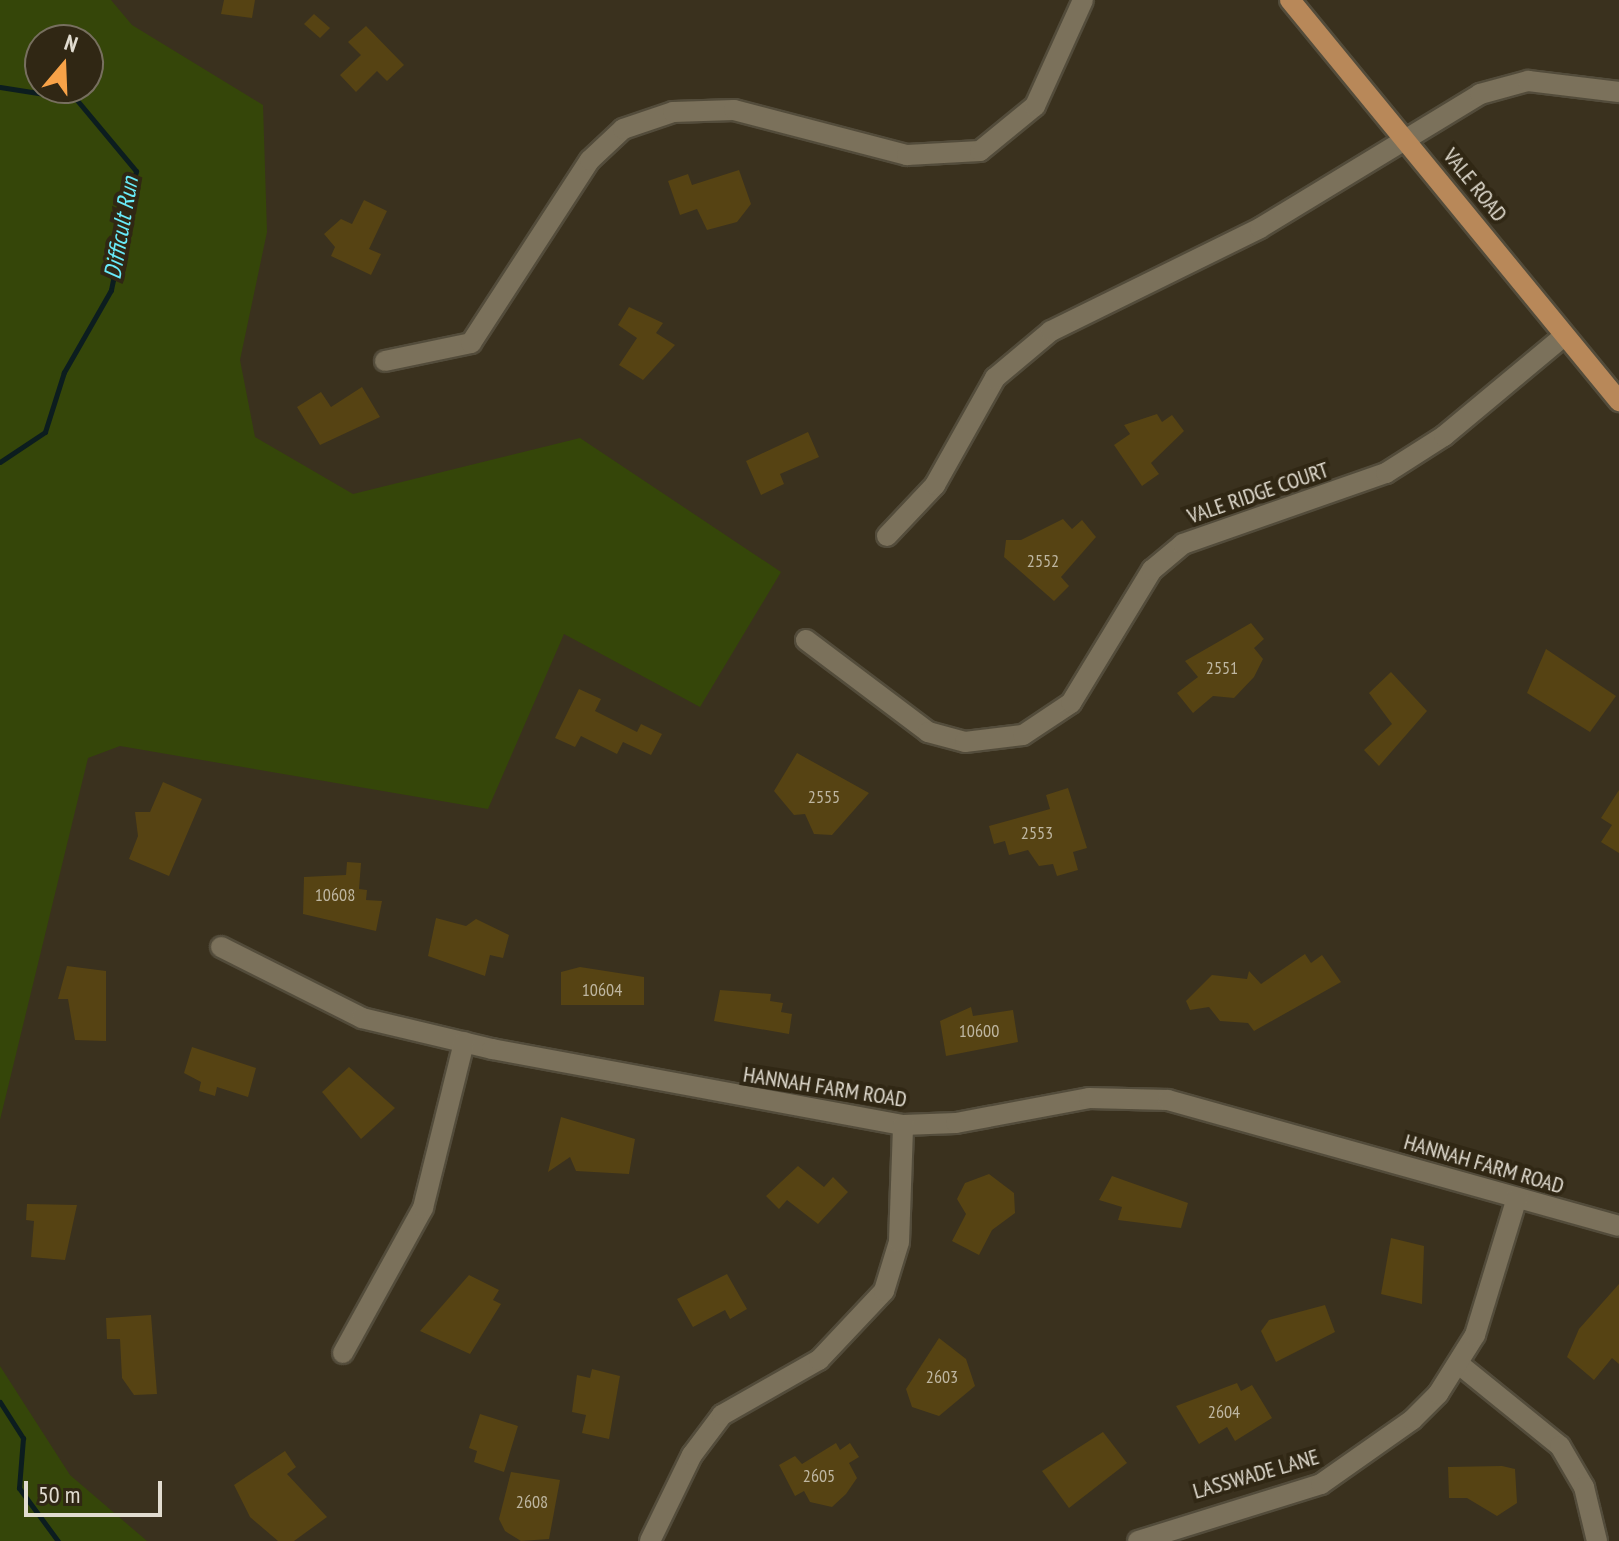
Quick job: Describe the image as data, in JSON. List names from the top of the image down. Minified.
{"streets":{"main road":["VALE ROAD"],"street":["VALE RIDGE COURT","HANNAH FARM ROAD","LASSWADE LANE"]},"crossings":[["VALE ROAD","VALE RIDGE COURT"],["HANNAH FARM ROAD","LASSWADE LANE"]],"water":["Difficult Run"],"house_numbers":["2552","2551","2555","2553","10608","10604","10600","2603","2604","2605","2608"],"scale_bar":"50 m","north":"top"}
